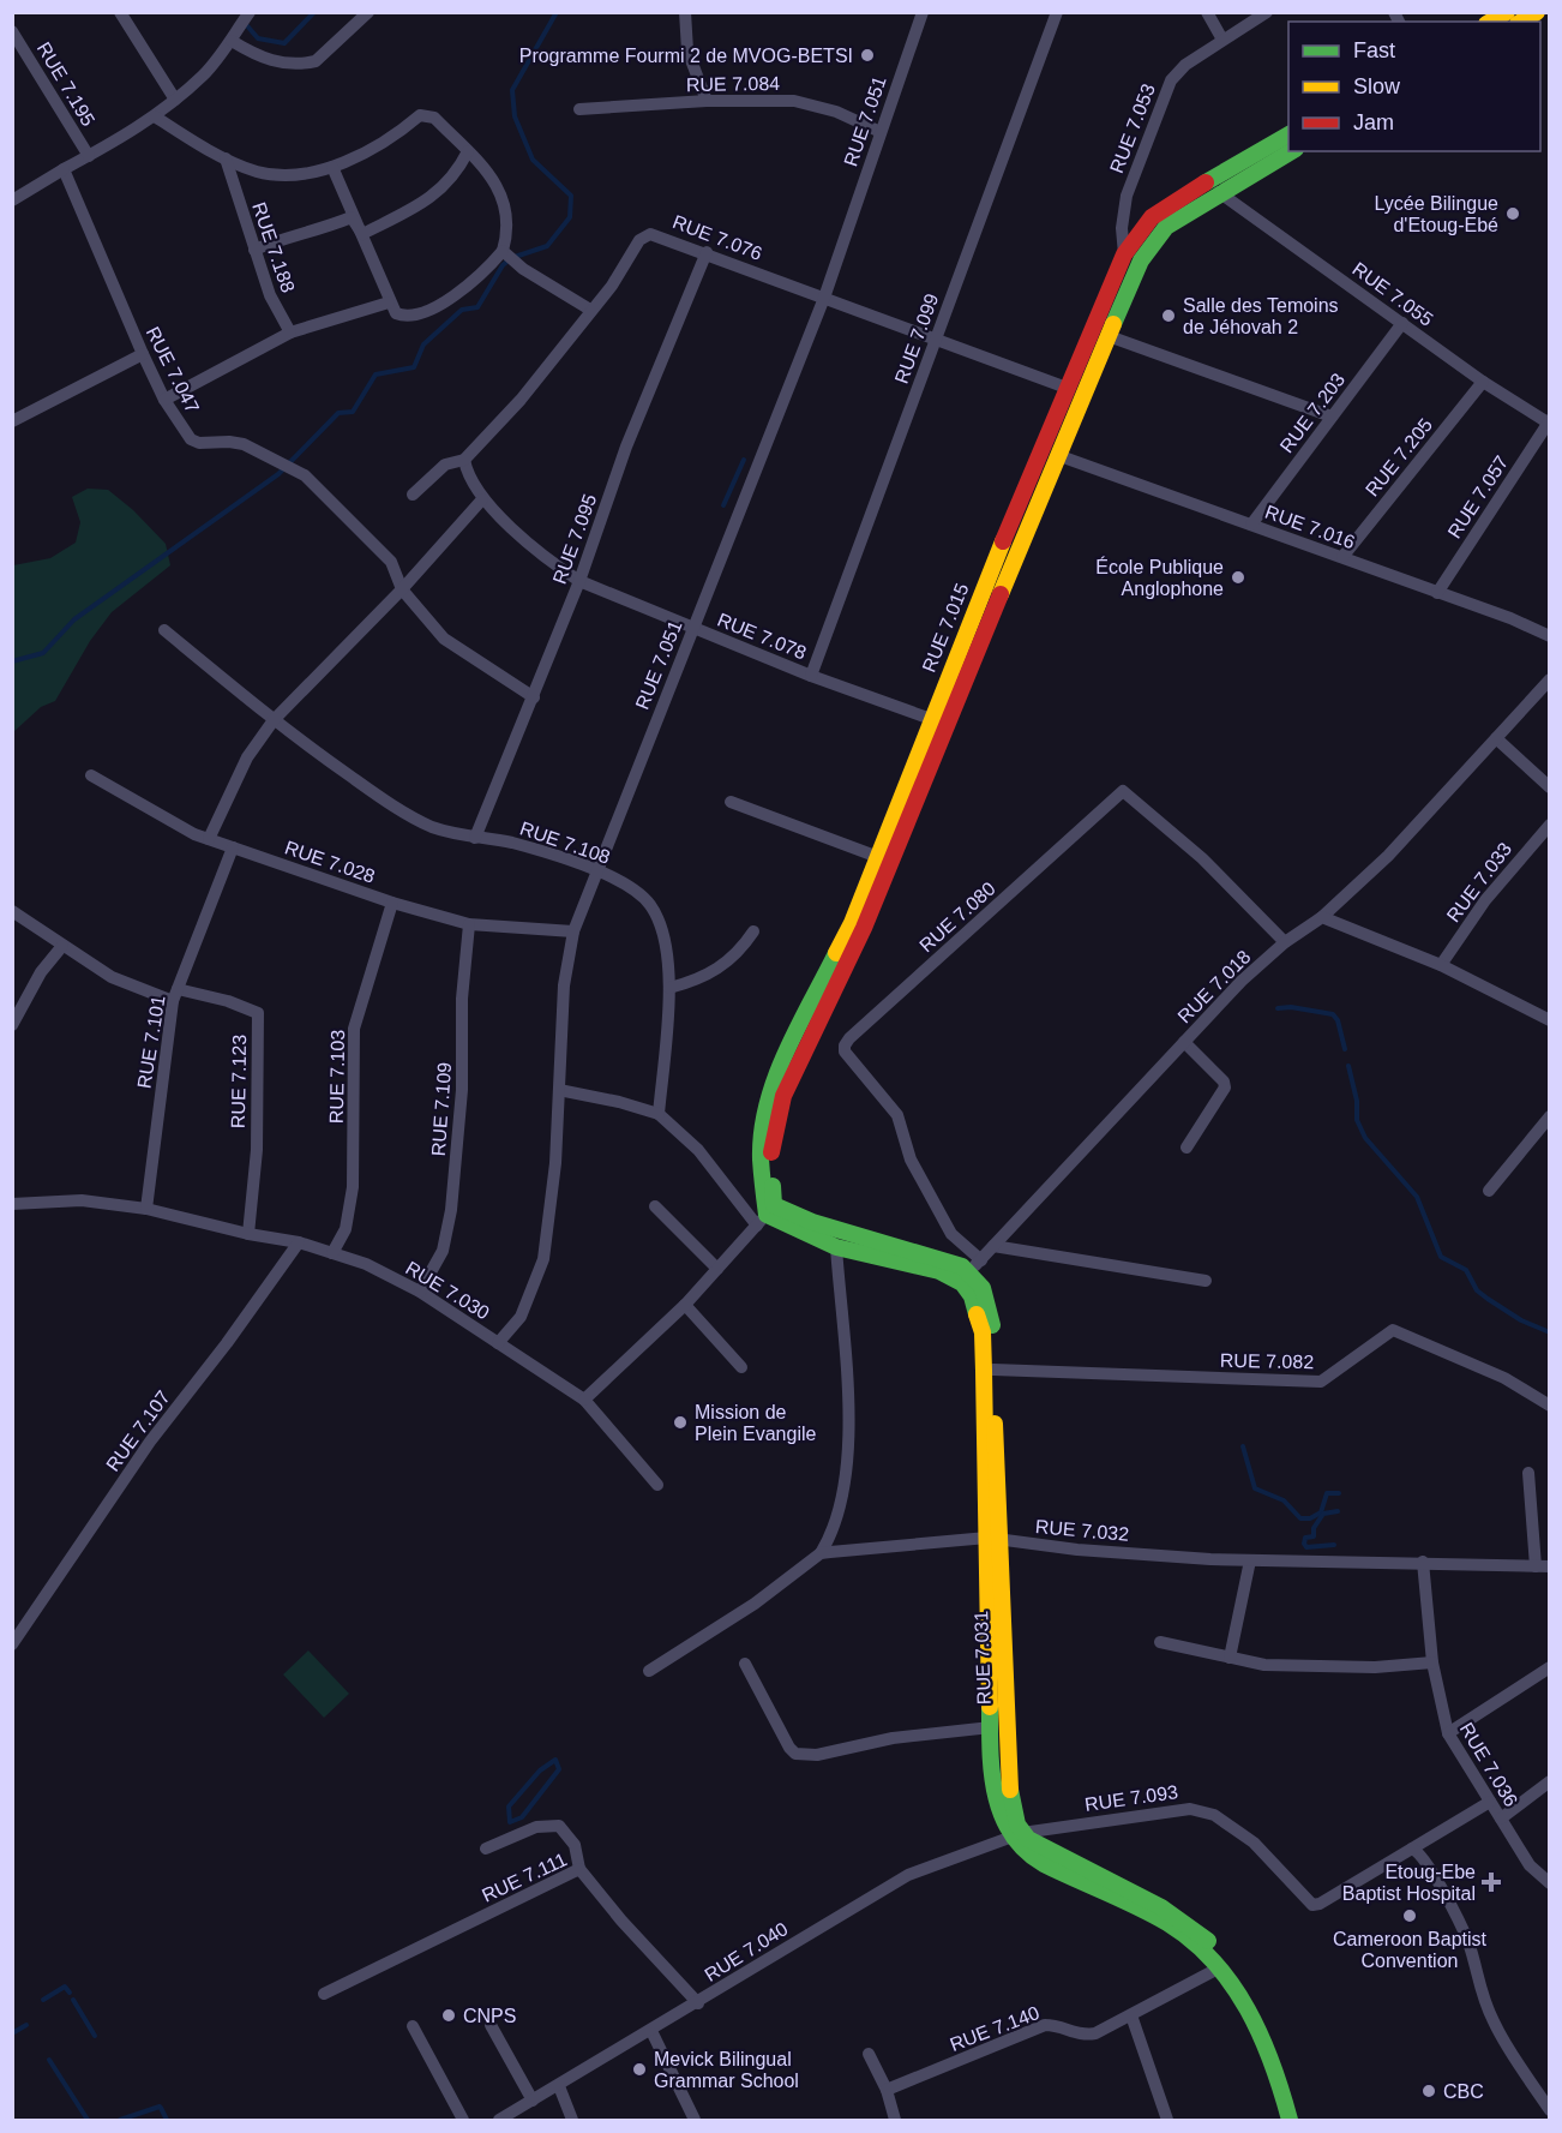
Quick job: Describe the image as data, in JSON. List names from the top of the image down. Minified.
{"streets":{"main road":["RUE 7.015","RUE 7.031"],"street":["RUE 7.195","RUE 7.084","RUE 7.051","RUE 7.053","RUE 7.076","RUE 7.188","RUE 7.055","RUE 7.099","RUE 7.047","RUE 7.203","RUE 7.205","RUE 7.057","RUE 7.016","RUE 7.095","RUE 7.078","RUE 7.108","RUE 7.028","RUE 7.033","RUE 7.080","RUE 7.018","RUE 7.101","RUE 7.103","RUE 7.123","RUE 7.109","RUE 7.030","RUE 7.082","RUE 7.107","RUE 7.032","RUE 7.036","RUE 7.093","RUE 7.111","RUE 7.040","RUE 7.140"]},"crossings":[["RUE 7.084","RUE 7.051"],["RUE 7.051","RUE 7.076"],["RUE 7.051","RUE 7.078"],["RUE 7.051","RUE 7.108"],["RUE 7.051","RUE 7.028"],["RUE 7.051","RUE 7.030"],["RUE 7.053","RUE 7.015"],["RUE 7.076","RUE 7.099"],["RUE 7.076","RUE 7.095"],["RUE 7.076","RUE 7.015"],["RUE 7.076","RUE 7.078"],["RUE 7.055","RUE 7.203"],["RUE 7.055","RUE 7.205"],["RUE 7.055","RUE 7.057"],["RUE 7.055","RUE 7.015"],["RUE 7.099","RUE 7.078"],["RUE 7.047","RUE 7.095"],["RUE 7.203","RUE 7.016"],["RUE 7.205","RUE 7.016"],["RUE 7.057","RUE 7.016"],["RUE 7.016","RUE 7.015"],["RUE 7.095","RUE 7.078"],["RUE 7.095","RUE 7.108"],["RUE 7.015","RUE 7.078"],["RUE 7.015","RUE 7.031"],["RUE 7.028","RUE 7.101"],["RUE 7.028","RUE 7.103"],["RUE 7.028","RUE 7.109"],["RUE 7.080","RUE 7.018"],["RUE 7.080","RUE 7.031"],["RUE 7.018","RUE 7.031"],["RUE 7.101","RUE 7.123"],["RUE 7.101","RUE 7.030"],["RUE 7.103","RUE 7.030"],["RUE 7.123","RUE 7.030"],["RUE 7.109","RUE 7.030"],["RUE 7.030","RUE 7.107"],["RUE 7.082","RUE 7.031"],["RUE 7.032","RUE 7.031"],["RUE 7.032","RUE 7.036"],["RUE 7.031","RUE 7.093"],["RUE 7.031","RUE 7.040"],["RUE 7.031","RUE 7.140"],["RUE 7.093","RUE 7.040"],["RUE 7.111","RUE 7.040"]],"places":{"other":["Programme Fourmi 2 de MVOG-BETSI","Lycée Bilingue d'Etoug-Ebé","Salle des Temoins de Jéhovah 2","École Publique Anglophone","Mission de Plein Evangile","Cameroon Baptist Convention","CNPS","Mevick Bilingual Grammar School","CBC"],"health":["Etoug-Ebe Baptist Hospital"]},"legend":["Fast","Slow","Jam"]}
